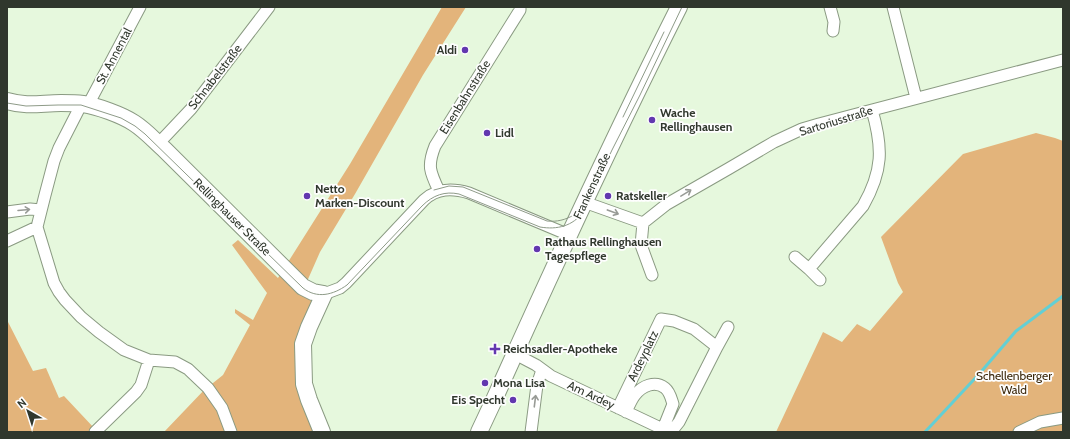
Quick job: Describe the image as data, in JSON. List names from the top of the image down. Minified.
{"streets":{"main road":["Frankenstraße","Rellinghauser Straße"],"street":["St. Annental","Schnabelstraße","Eisenbahnstraße","Sartoriusstraße","Ardeyplatz","Am Ardey"]},"crossings":[["St. Annental","Rellinghauser Straße"],["Schnabelstraße","Rellinghauser Straße"],["Frankenstraße","Am Ardey"],["Ardeyplatz","Am Ardey"]],"one_way":["Sartoriusstraße"],"parks":["Schellenberger Wald"],"places":{"other":["Aldi","Wache Rellinghausen","Lidl","Netto Marken-Discount","Ratskeller","Rathaus Rellinghausen Tagespflege","Mona Lisa","Eis Specht"],"health":["Reichsadler-Apotheke"]},"north":"top left"}
